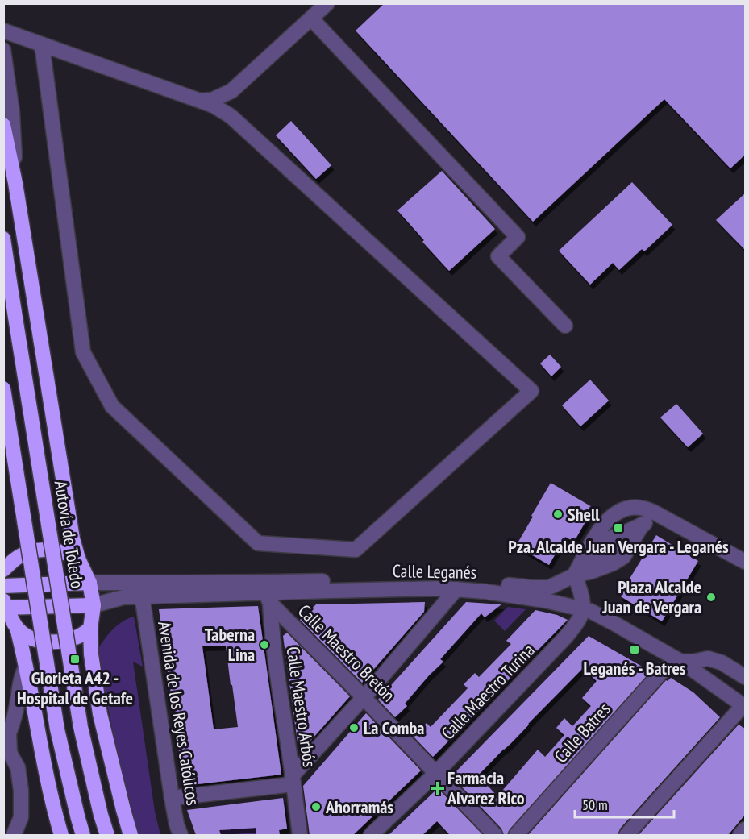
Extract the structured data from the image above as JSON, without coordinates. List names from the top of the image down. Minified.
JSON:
{"streets":{"highway":["Autovía de Toledo","Calle Leganés"],"street":["Calle Maestro Bretón","Calle Maestro Turina","Calle Maestro Arbós","Avenida de los Reyes Católicos","Calle Batres"]},"crossings":[["Calle Leganés","Calle Maestro Turina"],["Calle Leganés","Avenida de los Reyes Católicos"],["Calle Leganés","Calle Batres"],["Calle Maestro Bretón","Calle Maestro Turina"],["Calle Maestro Bretón","Calle Maestro Arbós"]],"places":{"other":["Shell","Plaza Alcalde Juan de Vergara","Taberna Lina","La Comba","Ahorramás"],"transit":["Pza. Alcalde Juan Vergara - Leganés","Leganés - Batres","Glorieta A42 - Hospital de Getafe"],"health":["Farmacia Alvarez Rico"]},"scale_bar":"50 m"}
